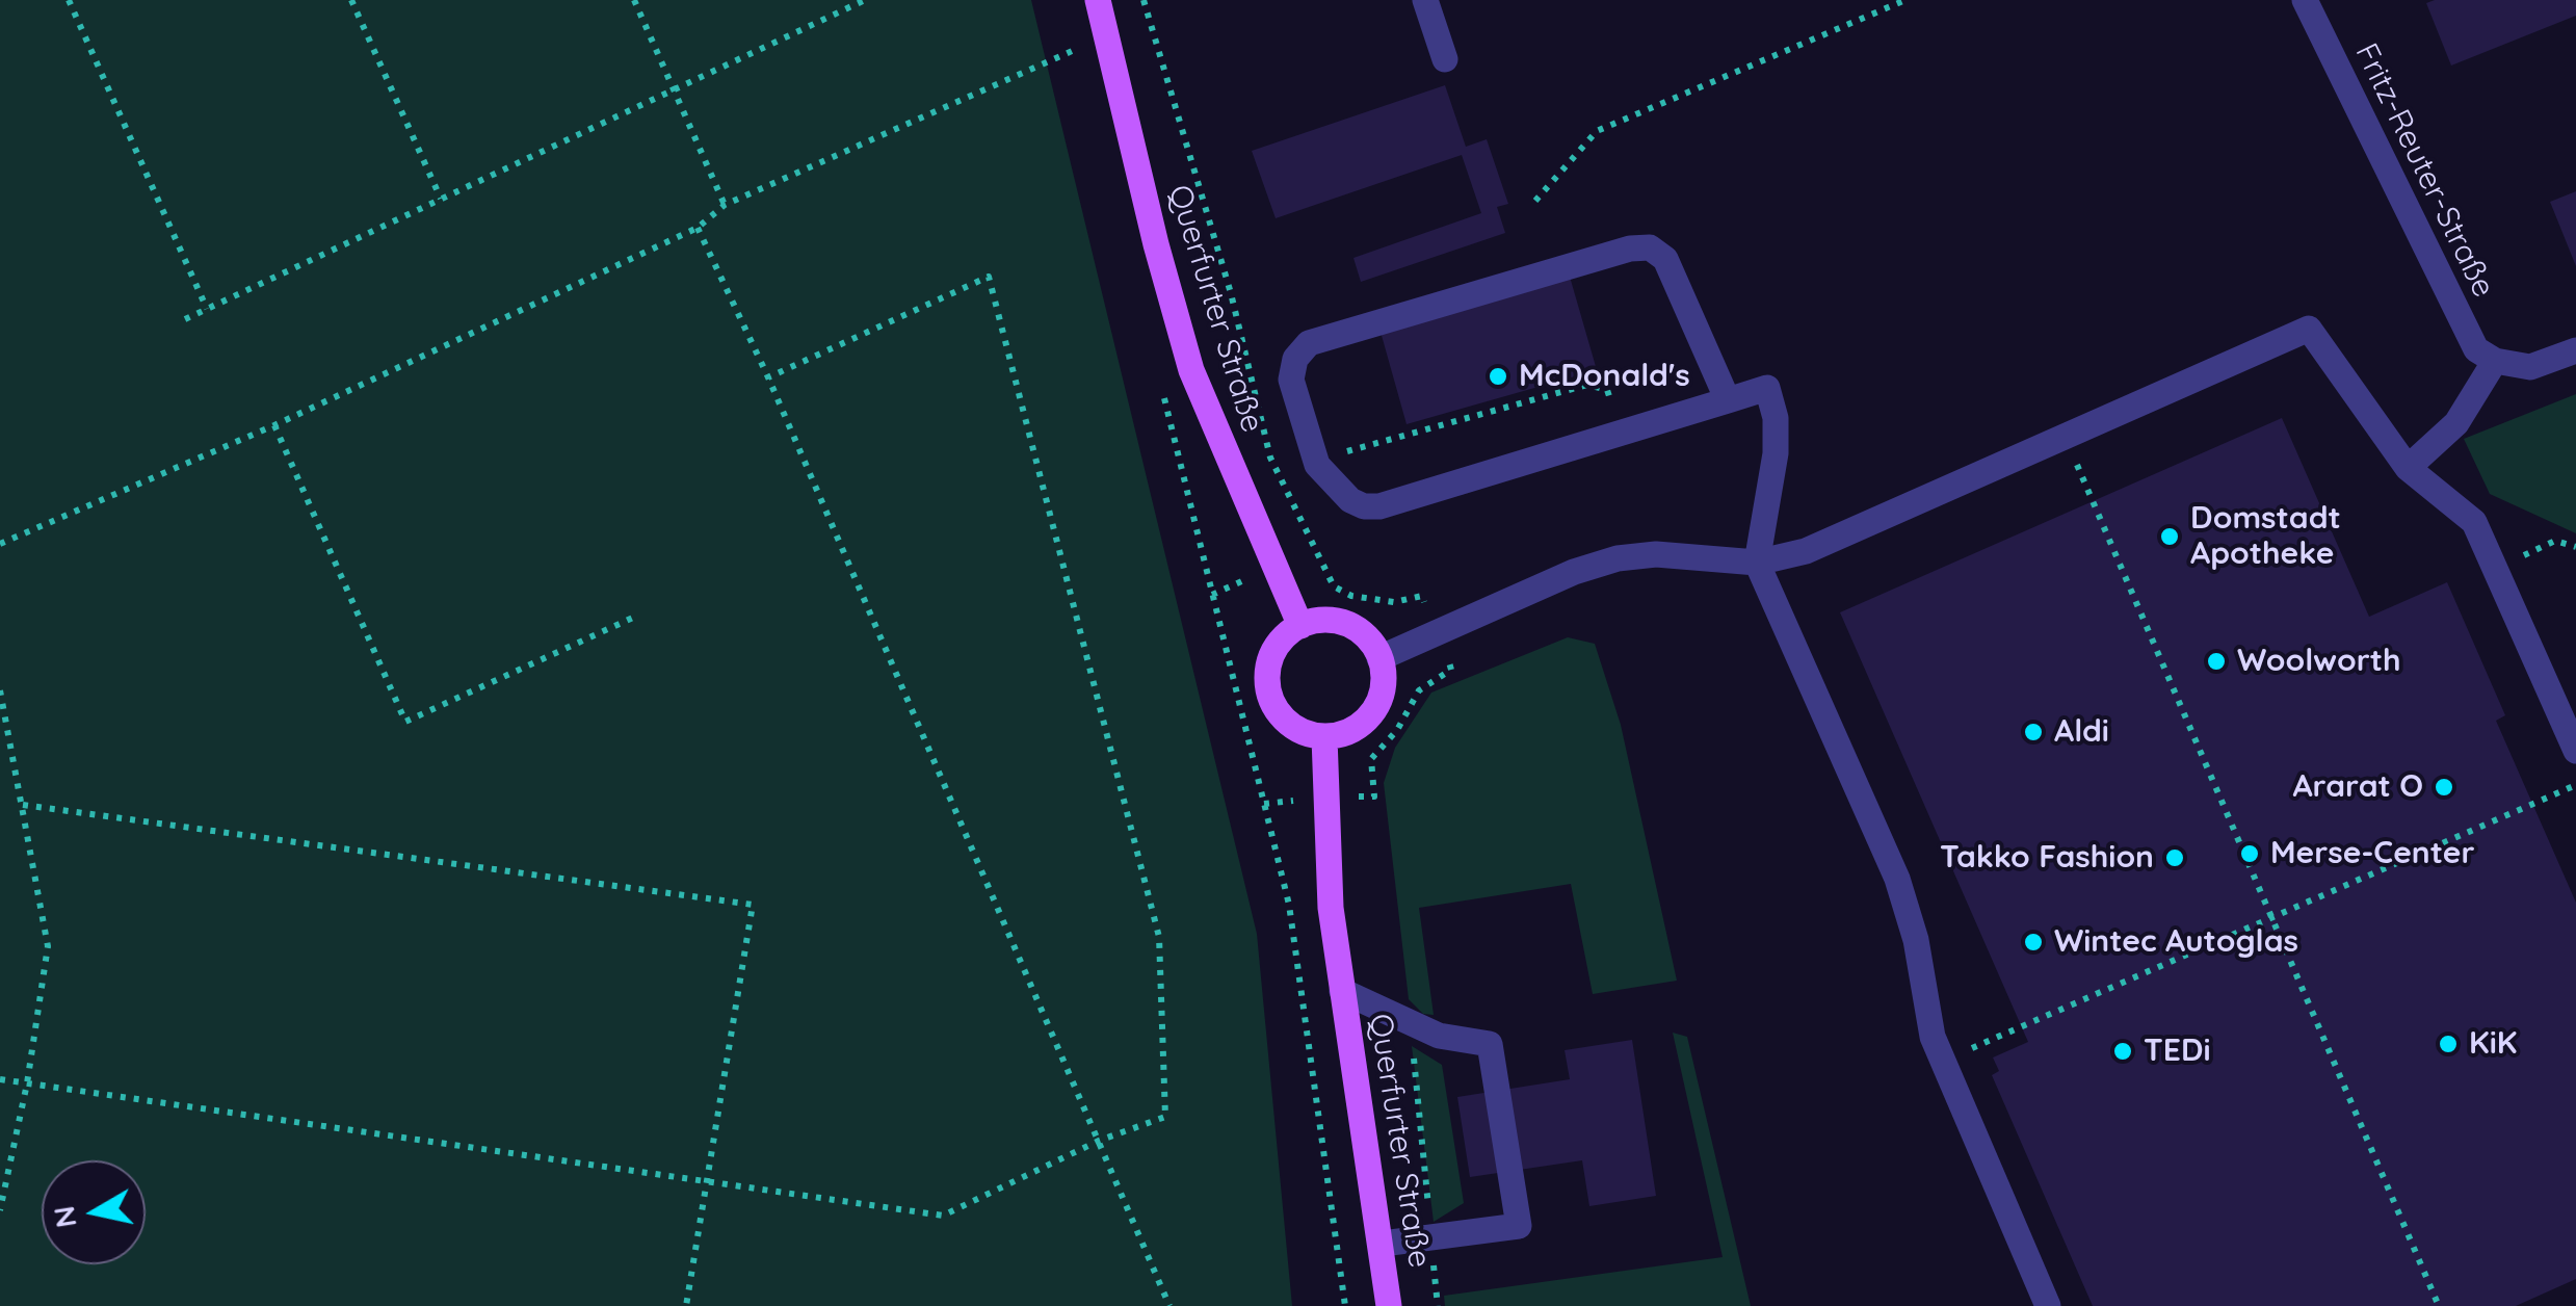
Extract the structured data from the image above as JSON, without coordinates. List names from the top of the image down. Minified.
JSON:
{"streets":{"main road":["Querfurter Straße"],"street":["Fritz-Reuter-Straße"]},"places":["McDonald's","Domstadt Apotheke","Woolworth","Aldi","Ararat O","Merse-Center","Takko Fashion","Wintec Autoglas","KiK","TEDi"],"north":"left"}
